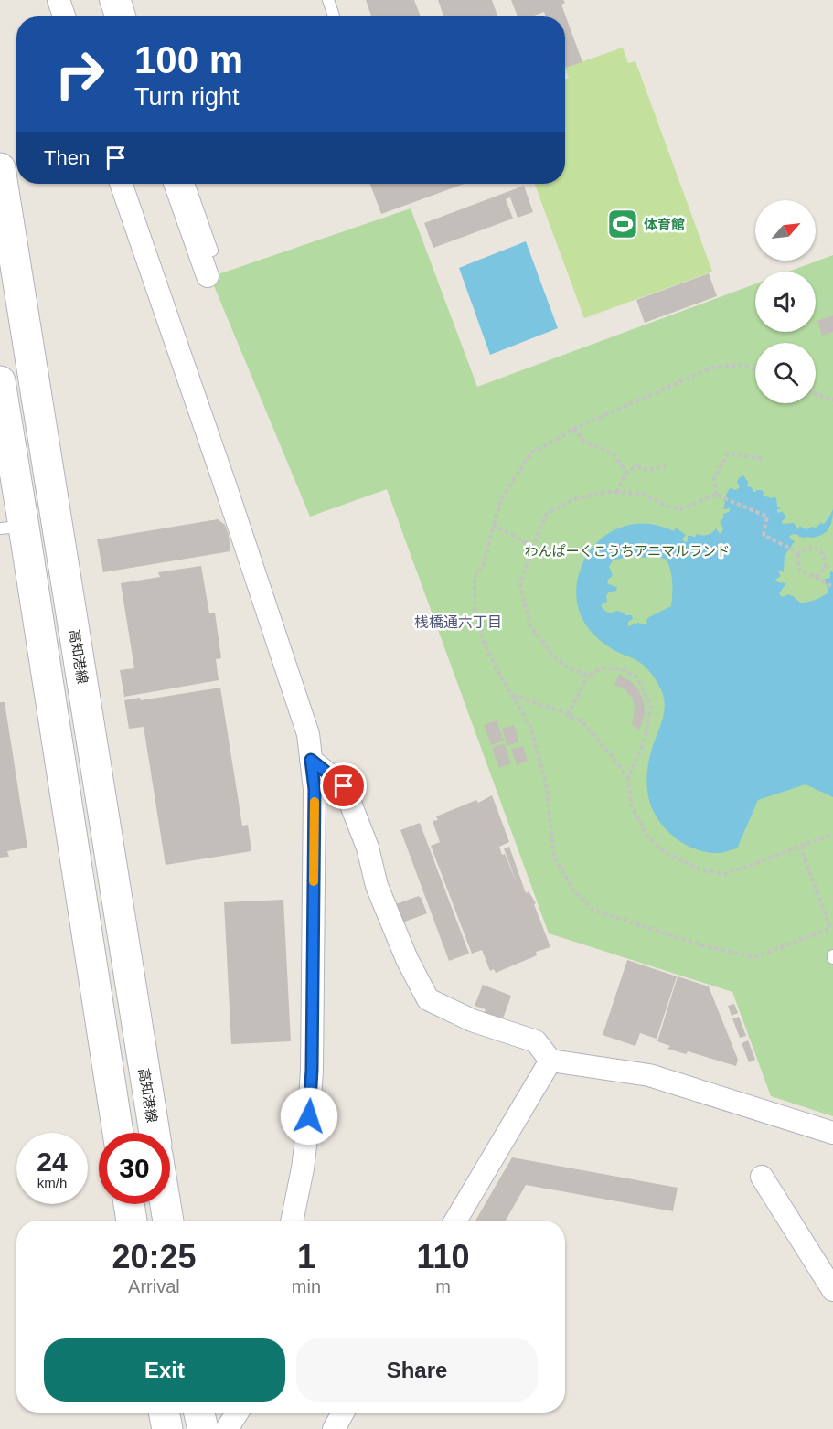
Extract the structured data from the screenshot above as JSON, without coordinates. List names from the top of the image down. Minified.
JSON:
{"streets":{"main road":["高知港線"]},"districts":["桟橋通六丁目"],"parks":["わんぱーくこうちアニマルランド"],"places":{"sports":["体育館"]},"north":"top right","page":{"turn":["100 m","Turn right"],"then":"Then","speed":"24 km/h","limit":"30","eta":["20:25","Arrival","1","min","110","m"],"buttons":["Exit","Share"]}}
